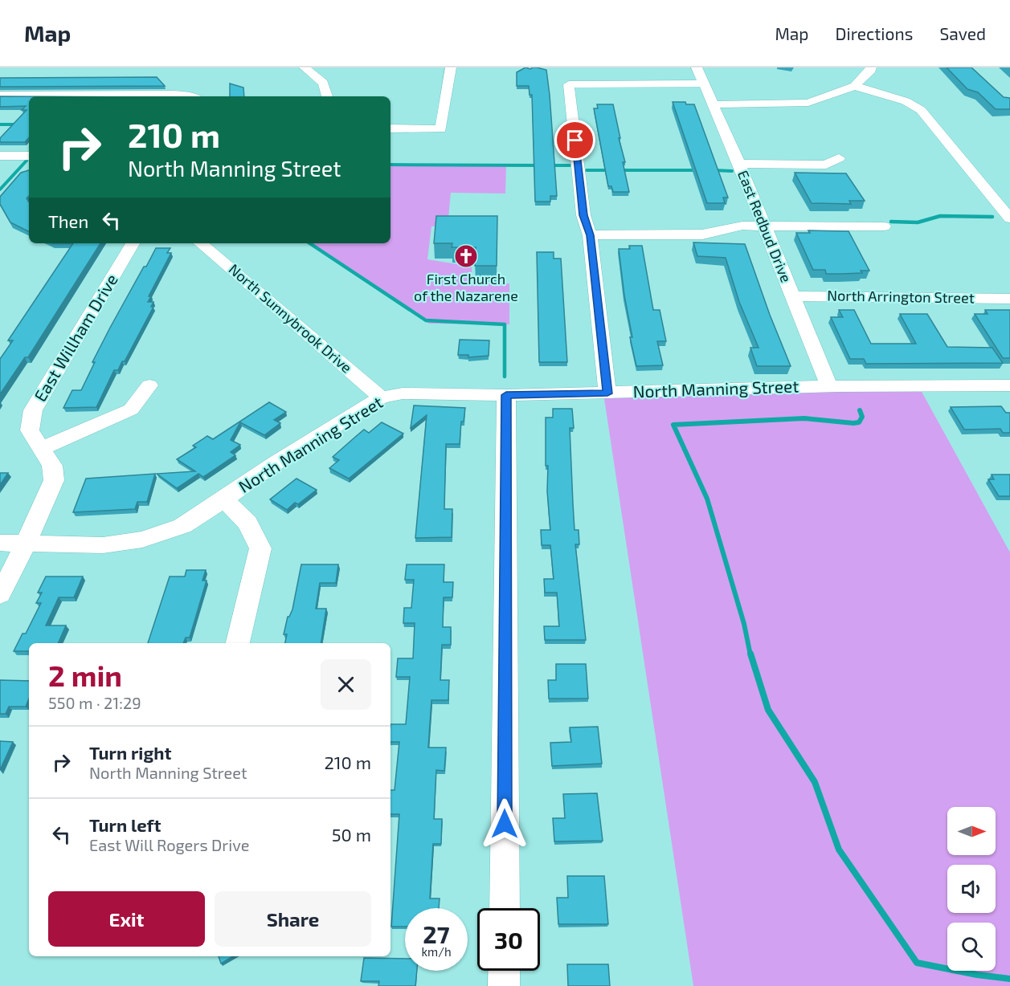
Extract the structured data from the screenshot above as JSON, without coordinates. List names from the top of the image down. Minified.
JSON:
{"streets":{"street":["East Redbud Drive","North Arrington Street","North Sunnybrook Drive","East Willham Drive","North Manning Street"]},"crossings":[["East Redbud Drive","North Arrington Street"],["East Redbud Drive","North Manning Street"],["North Sunnybrook Drive","North Manning Street"],["East Willham Drive","North Manning Street"]],"places":{"church":["First Church of the Nazarene"]},"north":"right","page":{"header":"Map","nav":["Map","Directions","Saved"],"turn":["210 m","North Manning Street"],"then":"Then","heading":["2 min","550 m · 21:29"],"list":[{"name":"Turn right","note":"North Manning Street","value":"210 m"},{"name":"Turn left","note":"East Will Rogers Drive","value":"50 m"}],"buttons":["Exit","Share"],"speed":"27 km/h","limit":"30"}}
